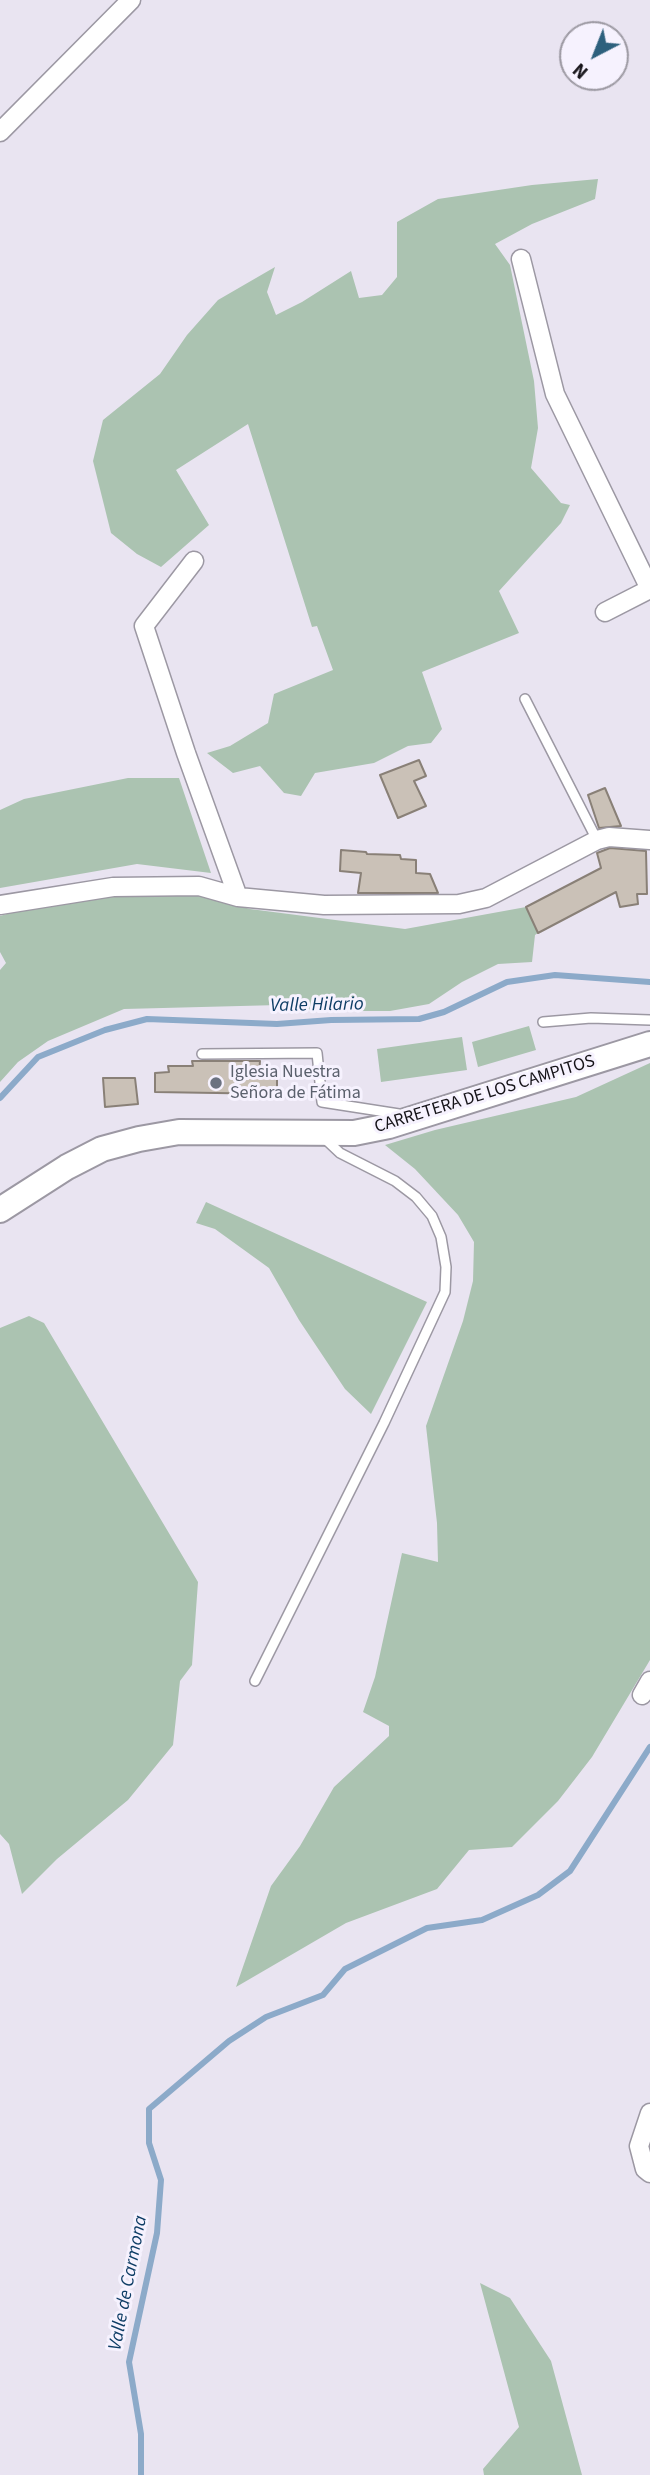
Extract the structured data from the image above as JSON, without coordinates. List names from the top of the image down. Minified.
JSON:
{"streets":{"main road":["CARRETERA DE LOS CAMPITOS"]},"water":["Valle Hilario","Valle de Carmona"],"places":["Iglesia Nuestra Señora de Fátima"],"north":"bottom left"}
